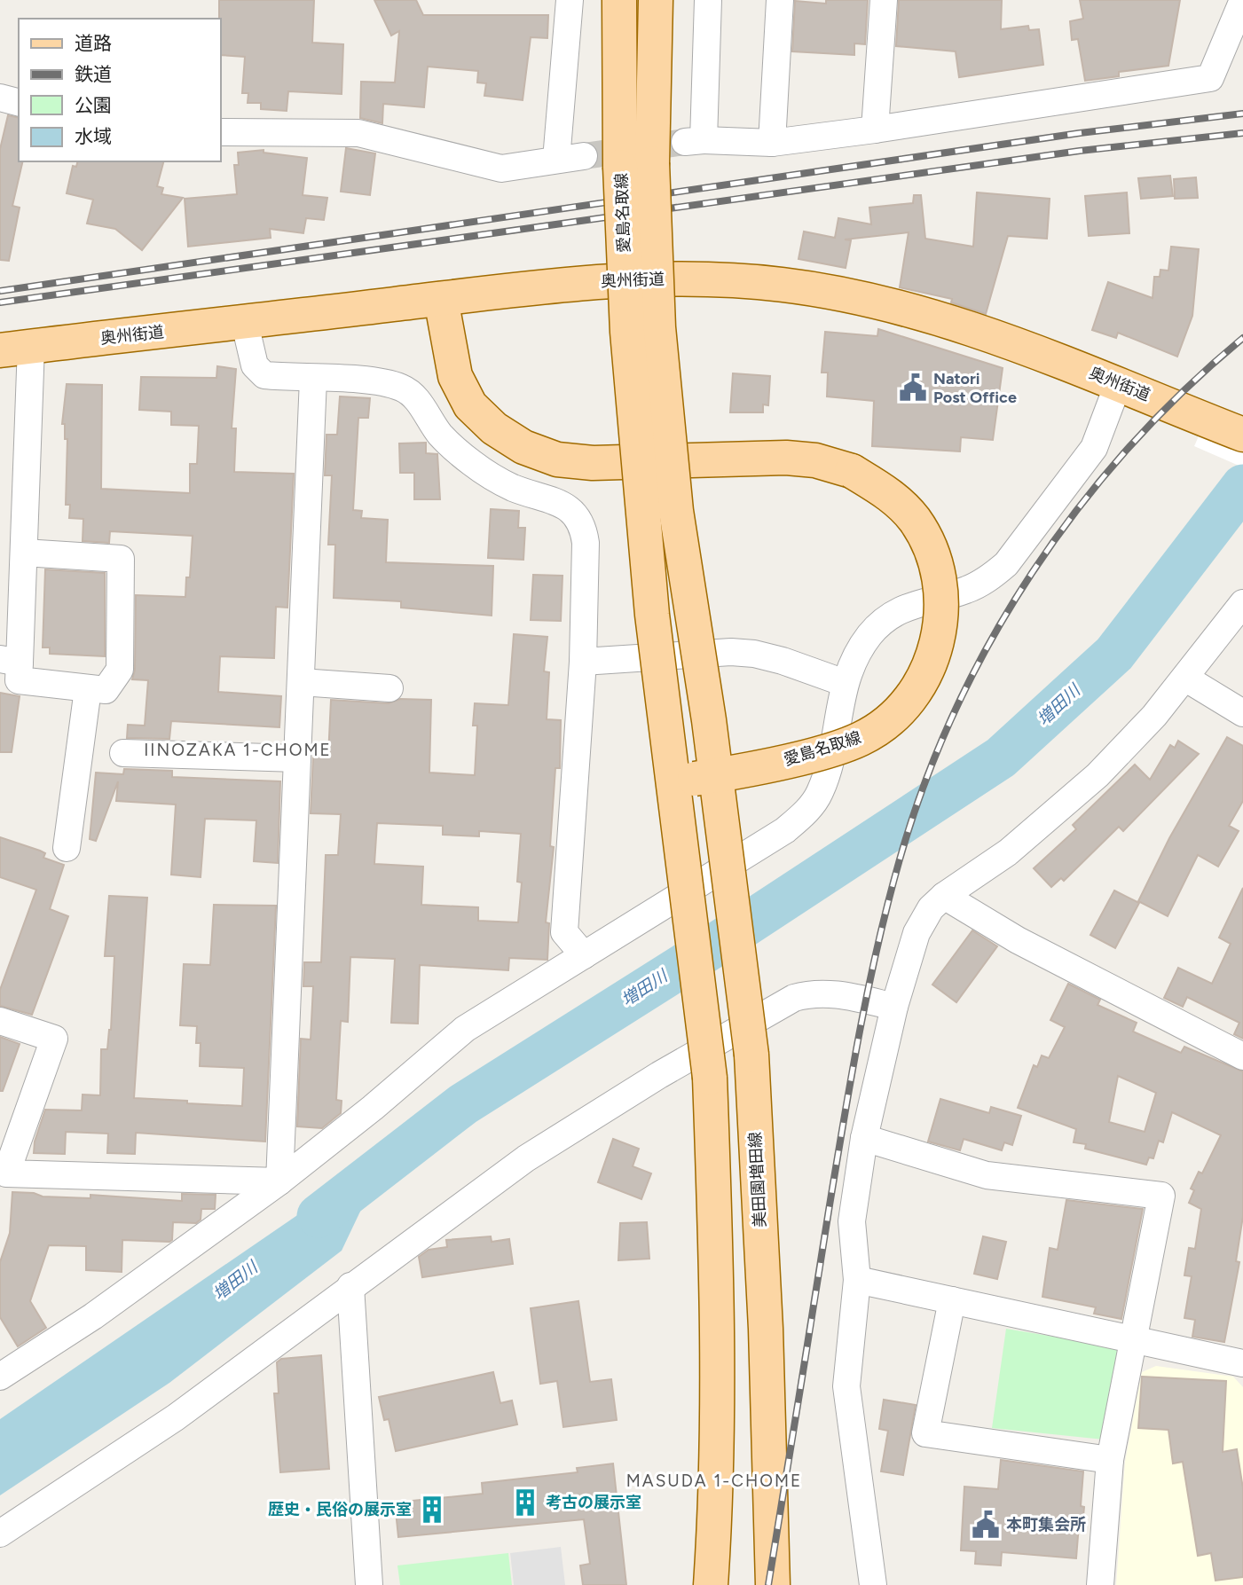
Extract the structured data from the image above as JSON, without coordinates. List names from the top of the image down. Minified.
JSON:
{"streets":{"main road":["愛島名取線","奥州街道","美田園増田線"]},"crossings":[["愛島名取線","奥州街道"],["愛島名取線","美田園増田線"]],"districts":["IINOZAKA 1-CHOME","MASUDA 1-CHOME"],"water":["増田川"],"places":{"public building":["Natori Post Office","本町集会所"],"building":["考古の展示室","歴史・民俗の展示室"]},"legend":["道路","鉄道","公園","水域"]}
